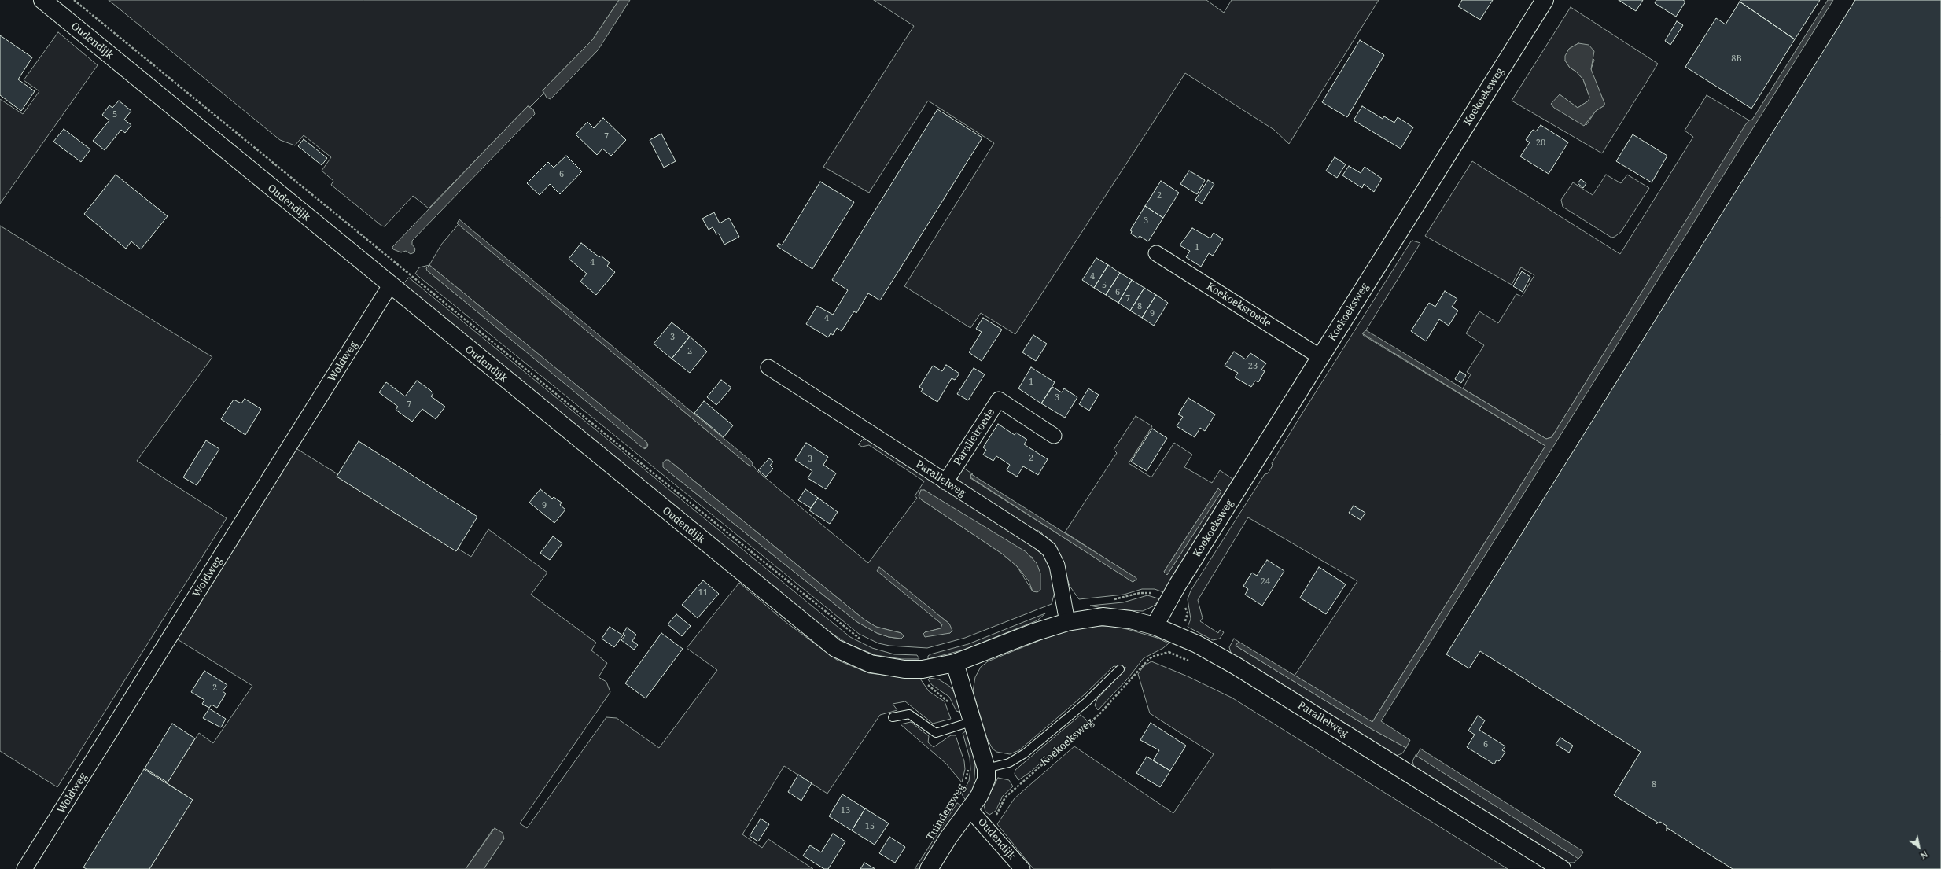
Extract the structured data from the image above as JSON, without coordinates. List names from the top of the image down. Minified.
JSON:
{"streets":{"street":["Oudendijk","Koekoeksweg","Koekoeksroede","Woldweg","Parallelroede","Parallelweg","Tuindersweg"]},"crossings":[["Oudendijk","Koekoeksweg"],["Oudendijk","Woldweg"],["Oudendijk","Parallelweg"],["Oudendijk","Tuindersweg"],["Koekoeksweg","Koekoeksroede"],["Koekoeksweg","Parallelweg"],["Koekoeksweg","Tuindersweg"],["Parallelroede","Parallelweg"],["Parallelweg","Tuindersweg"]],"house_numbers":["8B","5","7","20","6","2","3","1","4","4","5","6","7","8","9","4","3","2","23","1","3","7","2","3","9","24","11","2","6","8","13","15"],"north":"bottom right"}
